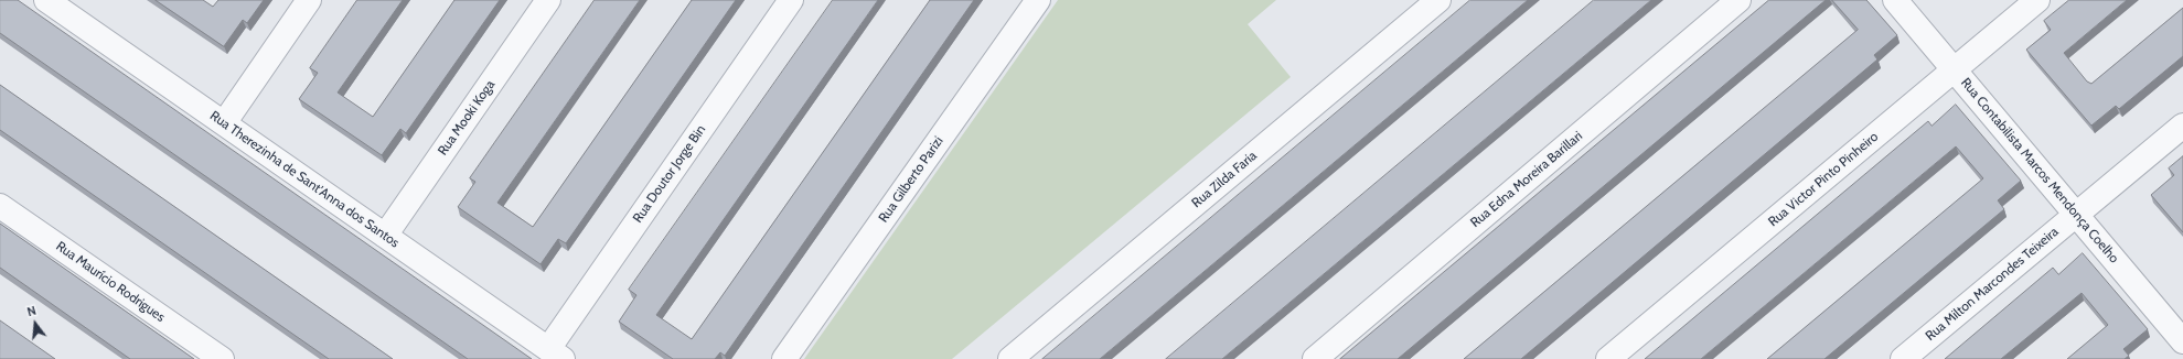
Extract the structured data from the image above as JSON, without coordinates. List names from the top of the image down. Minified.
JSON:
{"streets":{"street":["Rua Mooki Koga","Rua Contabilista Marcos Mendonça Coelho","Rua Doutor Jorge Bin","Rua Therezinha de Sant'Anna dos Santos","Rua Gilberto Parizi","Rua Zilda Faria","Rua Edna Moreira Barillari","Rua Victor Pinto Pinheiro","Rua Maurício Rodrigues","Rua Milton Marcondes Teixeira"]},"crossings":[["Rua Mooki Koga","Rua Therezinha de Sant'Anna dos Santos"],["Rua Contabilista Marcos Mendonça Coelho","Rua Victor Pinto Pinheiro"],["Rua Contabilista Marcos Mendonça Coelho","Rua Milton Marcondes Teixeira"],["Rua Doutor Jorge Bin","Rua Therezinha de Sant'Anna dos Santos"]],"north":"top"}
